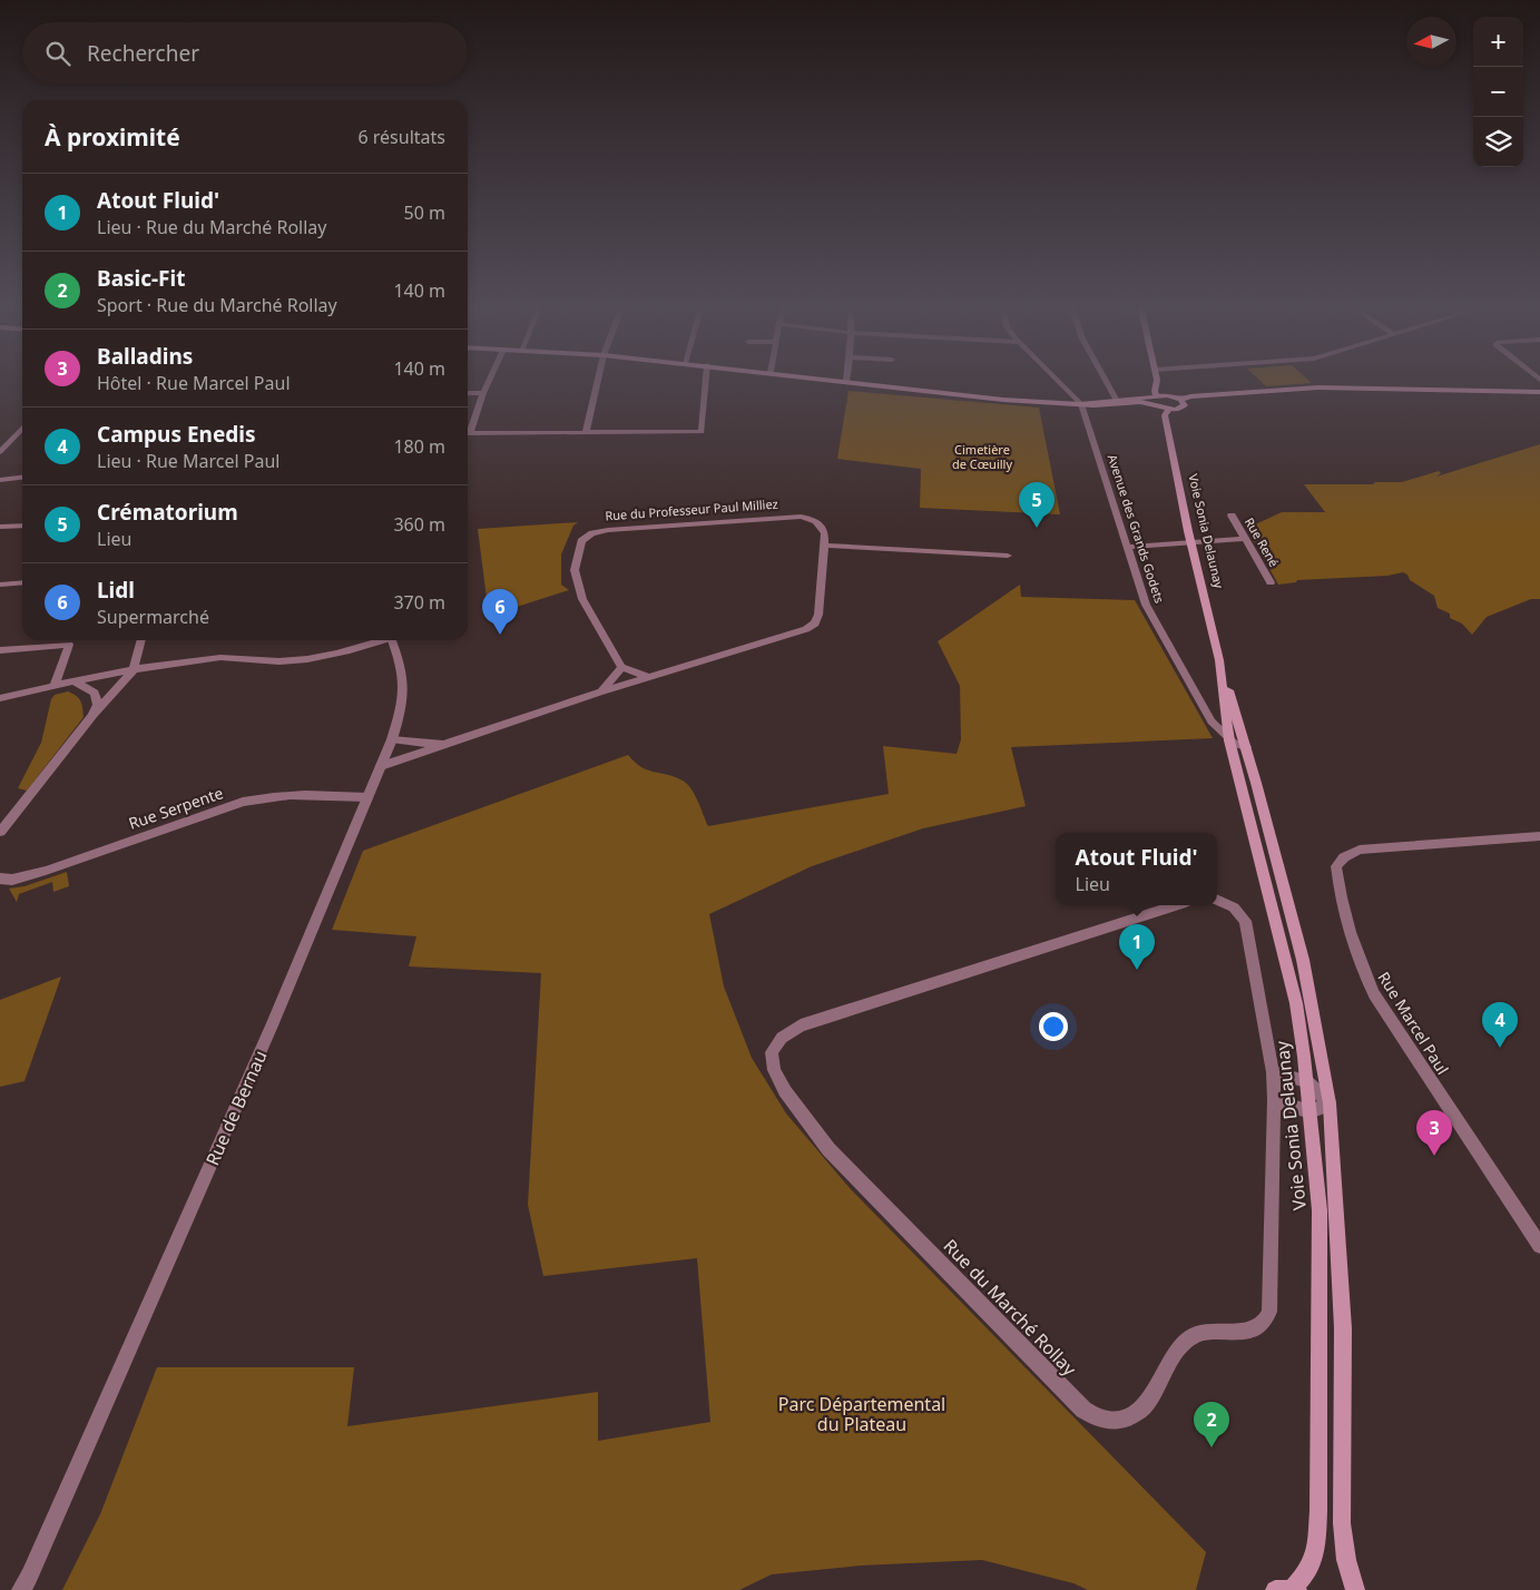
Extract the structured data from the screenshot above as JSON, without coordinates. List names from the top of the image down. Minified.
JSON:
{"streets":{"main road":["Voie Sonia Delaunay"],"street":["Rue du Professeur Paul Milliez","Avenue des Grands Godets","Rue René","Rue Serpente","Rue Marcel Paul","Rue de Bernau","Rue du Marché Rollay"]},"crossings":[["Rue du Professeur Paul Milliez","Rue de Bernau"],["Avenue des Grands Godets","Voie Sonia Delaunay"],["Rue Serpente","Rue de Bernau"]],"parks":["Cimetière de Cœuilly","Parc Départemental du Plateau"],"north":"left","page":{"map_buttons":["+","−"],"search":"Rechercher","heading":["À proximité","6 résultats"],"list":[{"mark":"1","name":"Atout Fluid'","note":"Lieu · Rue du Marché Rollay","value":"50 m"},{"mark":"2","name":"Basic-Fit","note":"Sport · Rue du Marché Rollay","value":"140 m"},{"mark":"3","name":"Balladins","note":"Hôtel · Rue Marcel Paul","value":"140 m"},{"mark":"4","name":"Campus Enedis","note":"Lieu · Rue Marcel Paul","value":"180 m"},{"mark":"5","name":"Crématorium","note":"Lieu","value":"360 m"},{"mark":"6","name":"Lidl","note":"Supermarché","value":"370 m"}],"pins":["5","6","1","4","3","2"],"popup":["Atout Fluid'","Lieu"]}}
